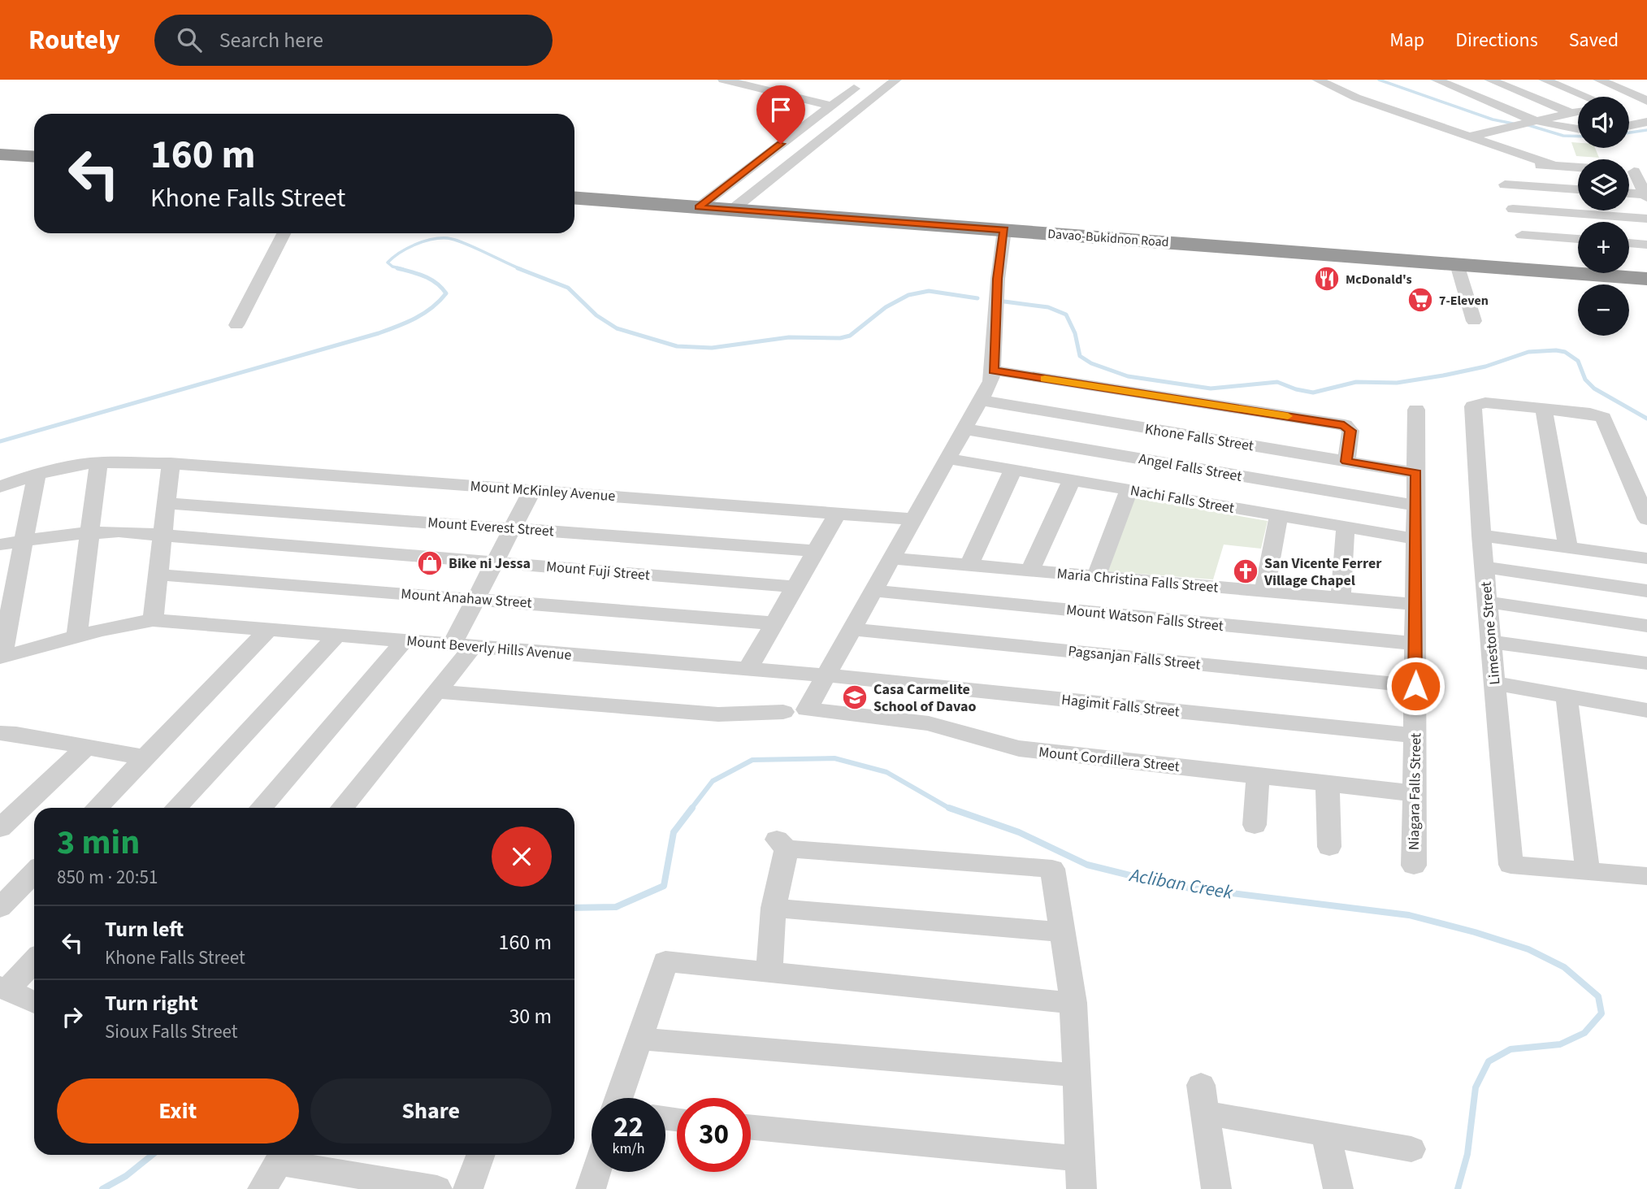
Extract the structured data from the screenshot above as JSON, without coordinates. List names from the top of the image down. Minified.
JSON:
{"streets":{"highway":["Davao-Bukidnon Road"],"street":["Khone Falls Street","Angel Falls Street","Mount McKinley Avenue","Nachi Falls Street","Mount Everest Street","Mount Fuji Street","Maria Christina Falls Street","Mount Anahaw Street","Mount Watson Falls Street","Limestone Street","Mount Beverly Hills Avenue","Pagsanjan Falls Street","Hagimit Falls Street","Mount Cordillera Street","Niagara Falls Street"]},"crossings":[["Khone Falls Street","Niagara Falls Street"],["Angel Falls Street","Niagara Falls Street"],["Nachi Falls Street","Niagara Falls Street"],["Maria Christina Falls Street","Niagara Falls Street"],["Mount Watson Falls Street","Niagara Falls Street"],["Mount Beverly Hills Avenue","Hagimit Falls Street"],["Mount Beverly Hills Avenue","Mount Cordillera Street"],["Pagsanjan Falls Street","Niagara Falls Street"],["Hagimit Falls Street","Mount Cordillera Street"],["Hagimit Falls Street","Niagara Falls Street"],["Mount Cordillera Street","Niagara Falls Street"]],"water":["Acliban Creek"],"places":{"restaurant":["McDonald's"],"supermarket":["7-Eleven"],"shop":["Bike ni Jessa"],"church":["San Vicente Ferrer Village Chapel"],"school or university":["Casa Carmelite School of Davao"]},"page":{"header":"Routely","search":"Search here","nav":["Map","Directions","Saved"],"map_buttons":["+","−"],"turn":["160 m","Khone Falls Street"],"heading":["3 min","850 m · 20:51"],"list":[{"name":"Turn left","note":"Khone Falls Street","value":"160 m"},{"name":"Turn right","note":"Sioux Falls Street","value":"30 m"}],"buttons":["Exit","Share"],"speed":"22 km/h","limit":"30"}}
